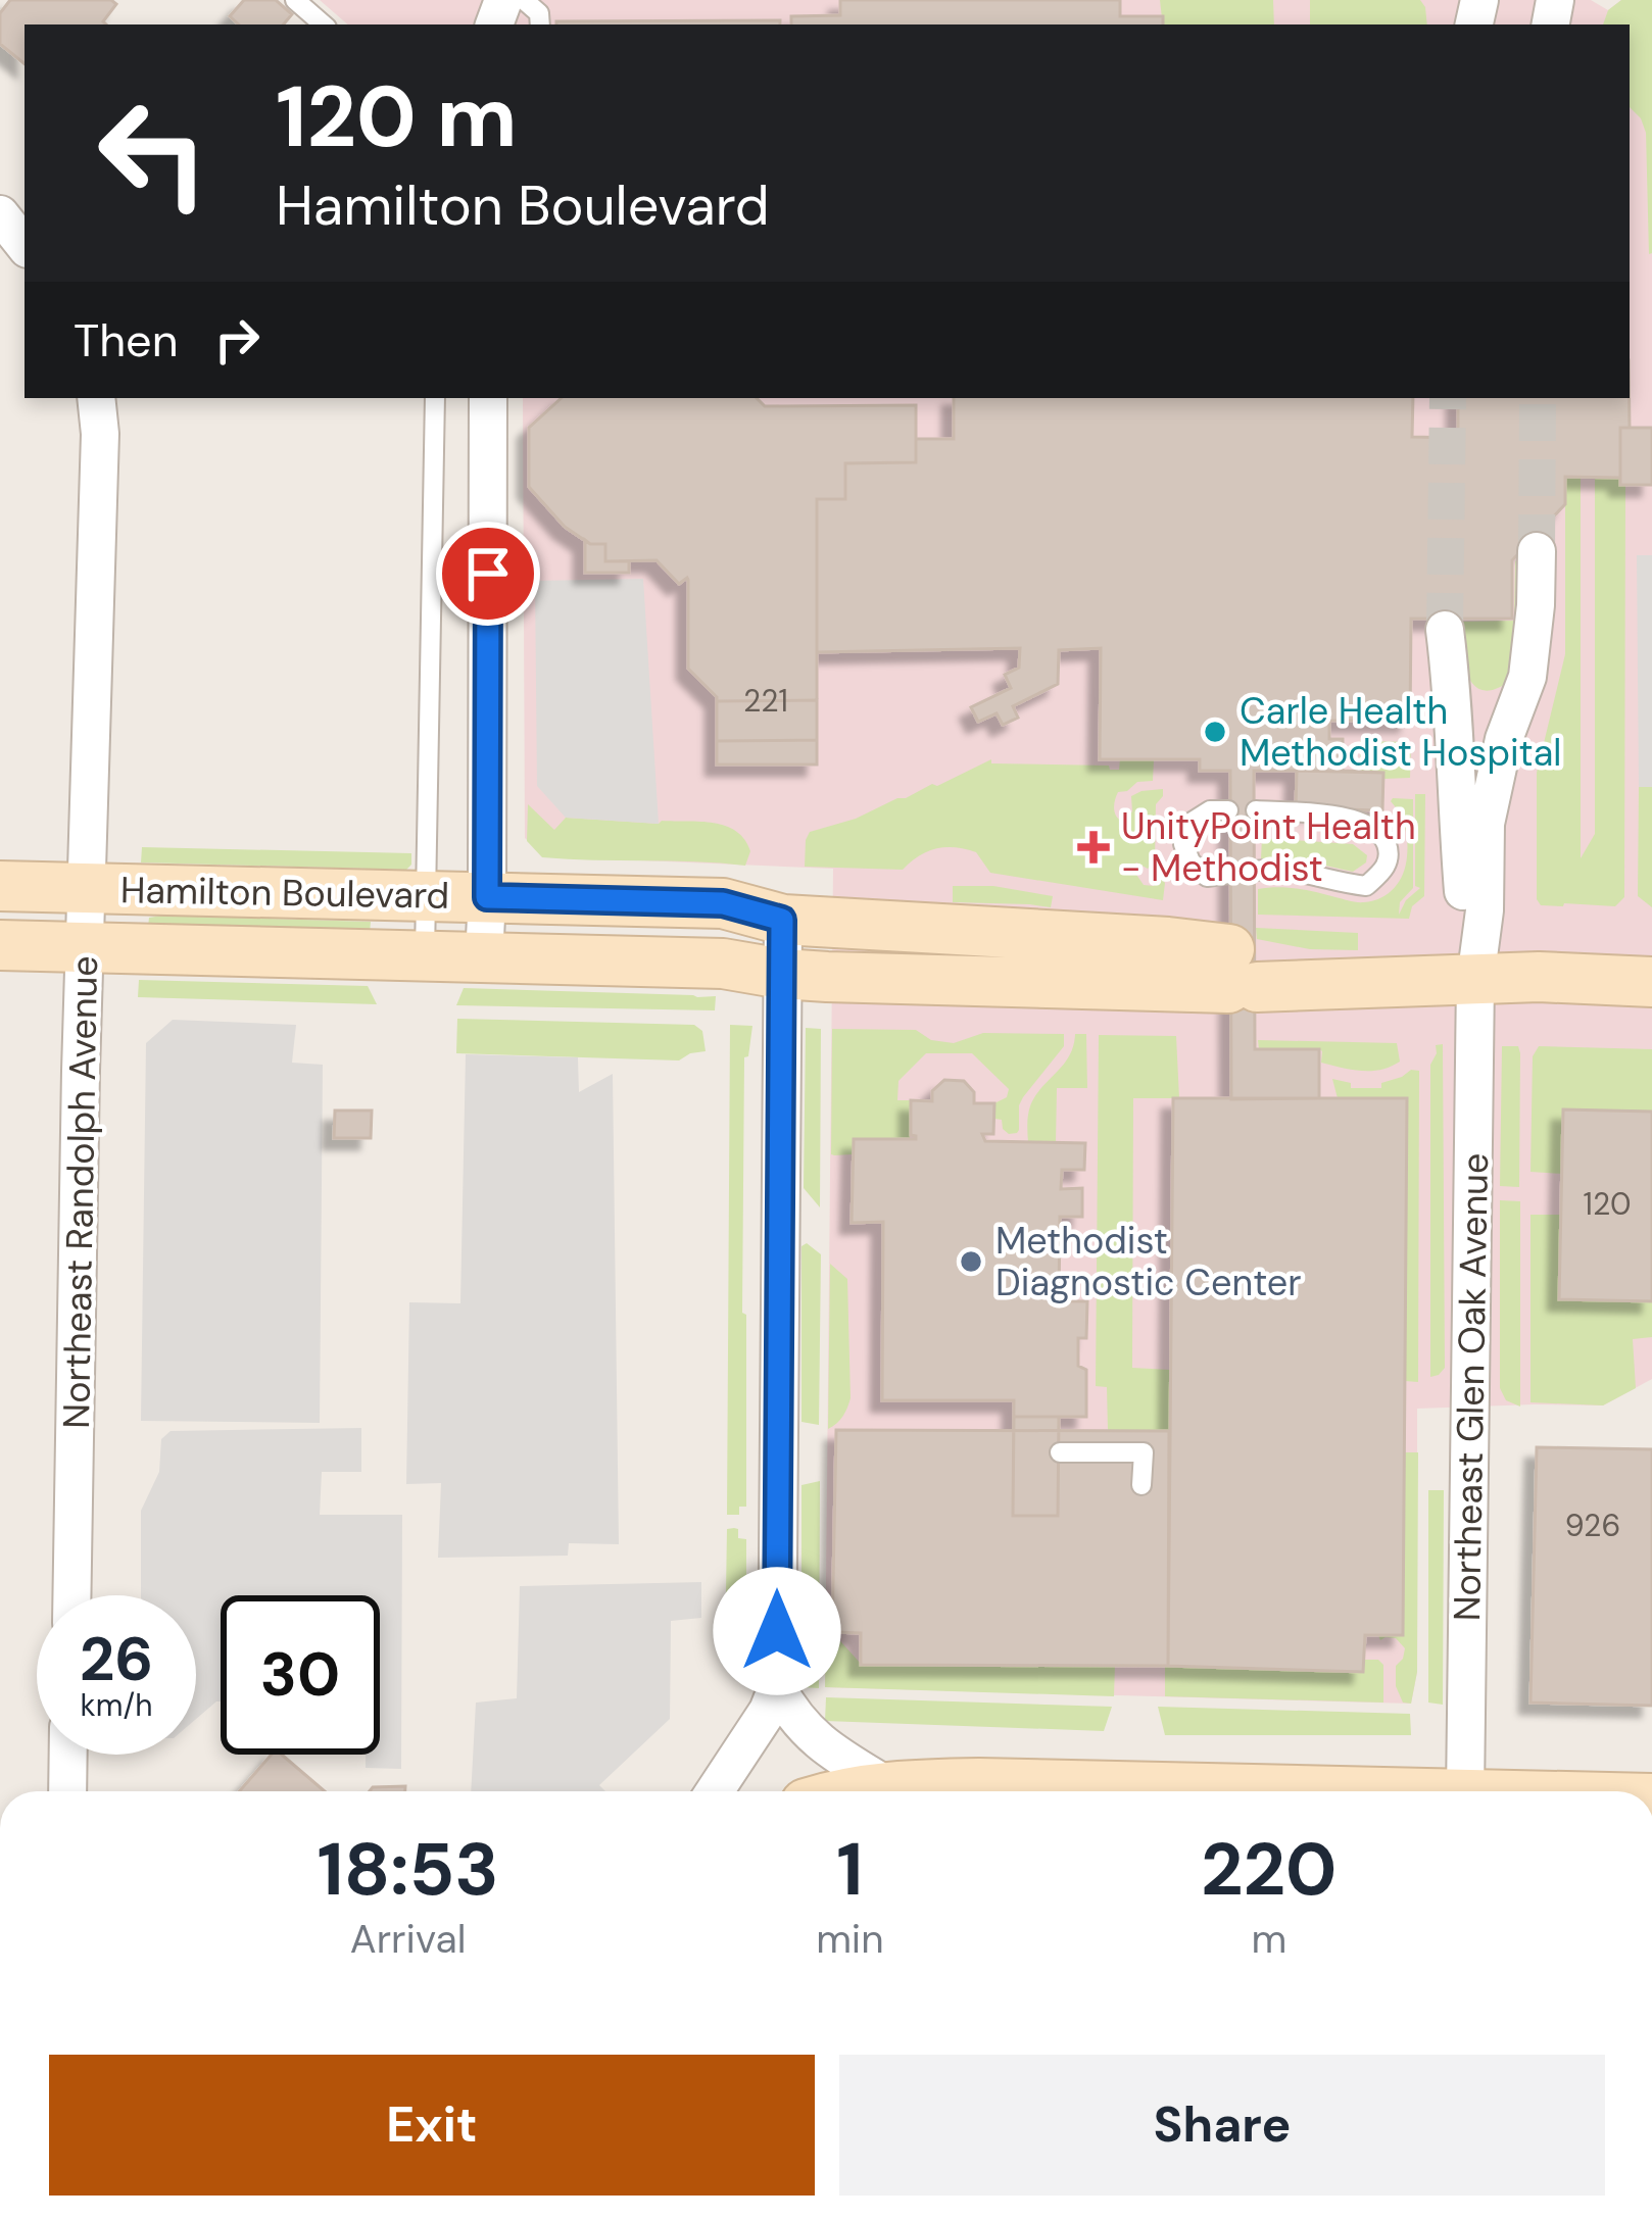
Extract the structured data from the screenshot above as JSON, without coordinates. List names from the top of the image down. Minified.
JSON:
{"streets":{"street":["Hamilton Boulevard","Northeast Randolph Avenue","Northeast Glen Oak Avenue"]},"crossings":[["Hamilton Boulevard","Northeast Randolph Avenue"],["Hamilton Boulevard","Northeast Glen Oak Avenue"]],"places":{"other":["Carle Health Methodist Hospital","Methodist Diagnostic Center"],"health":["UnityPoint Health - Methodist"]},"house_numbers":["221","120","926"],"page":{"turn":["120 m","Hamilton Boulevard"],"then":"Then","speed":"26 km/h","limit":"30","eta":["18:53","Arrival","1","min","220","m"],"buttons":["Exit","Share"]}}
